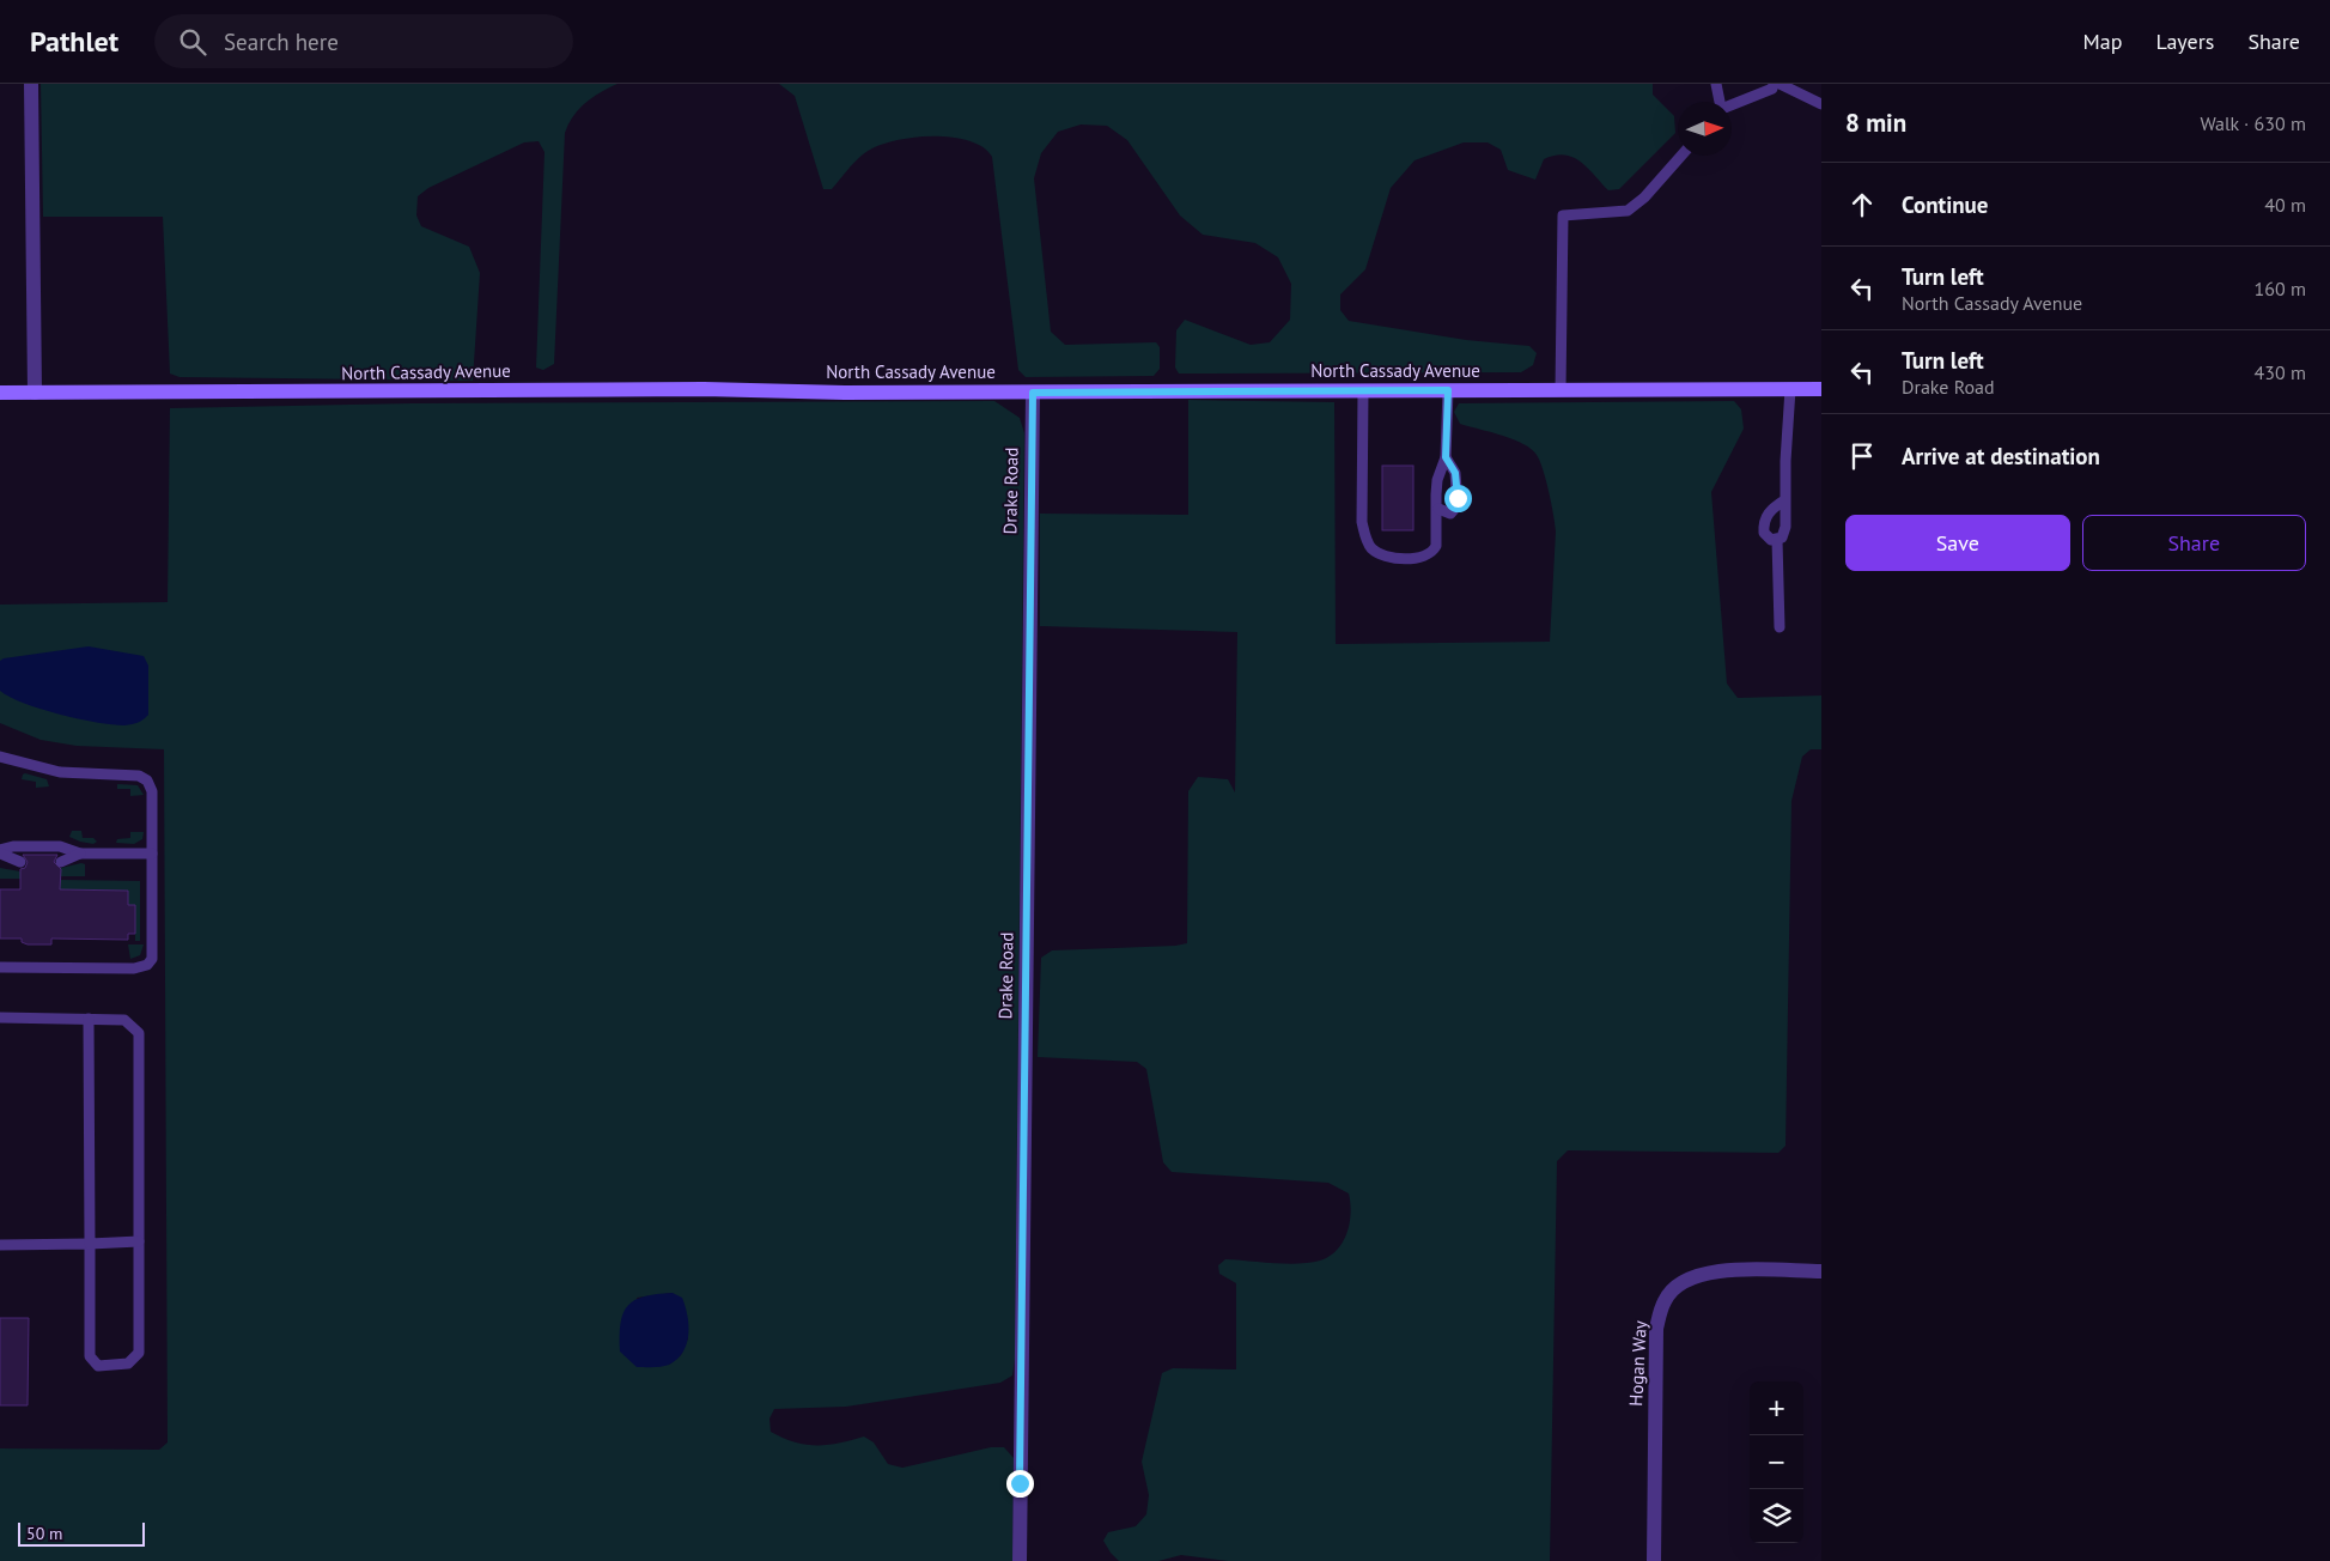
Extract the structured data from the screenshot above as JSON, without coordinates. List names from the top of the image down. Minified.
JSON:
{"streets":{"main road":["North Cassady Avenue"],"street":["Drake Road","Hogan Way"]},"crossings":[["North Cassady Avenue","Drake Road"]],"scale_bar":"50 m","north":"right","page":{"header":"Pathlet","search":"Search here","nav":["Map","Layers","Share"],"heading":["8 min","Walk · 630 m"],"list":[["Continue","40 m"],["Turn left","North Cassady Avenue","160 m"],["Turn left","Drake Road","430 m"],"Arrive at destination"],"buttons":["Save","Share"],"map_buttons":["+","−"],"scale":"50 m"}}
